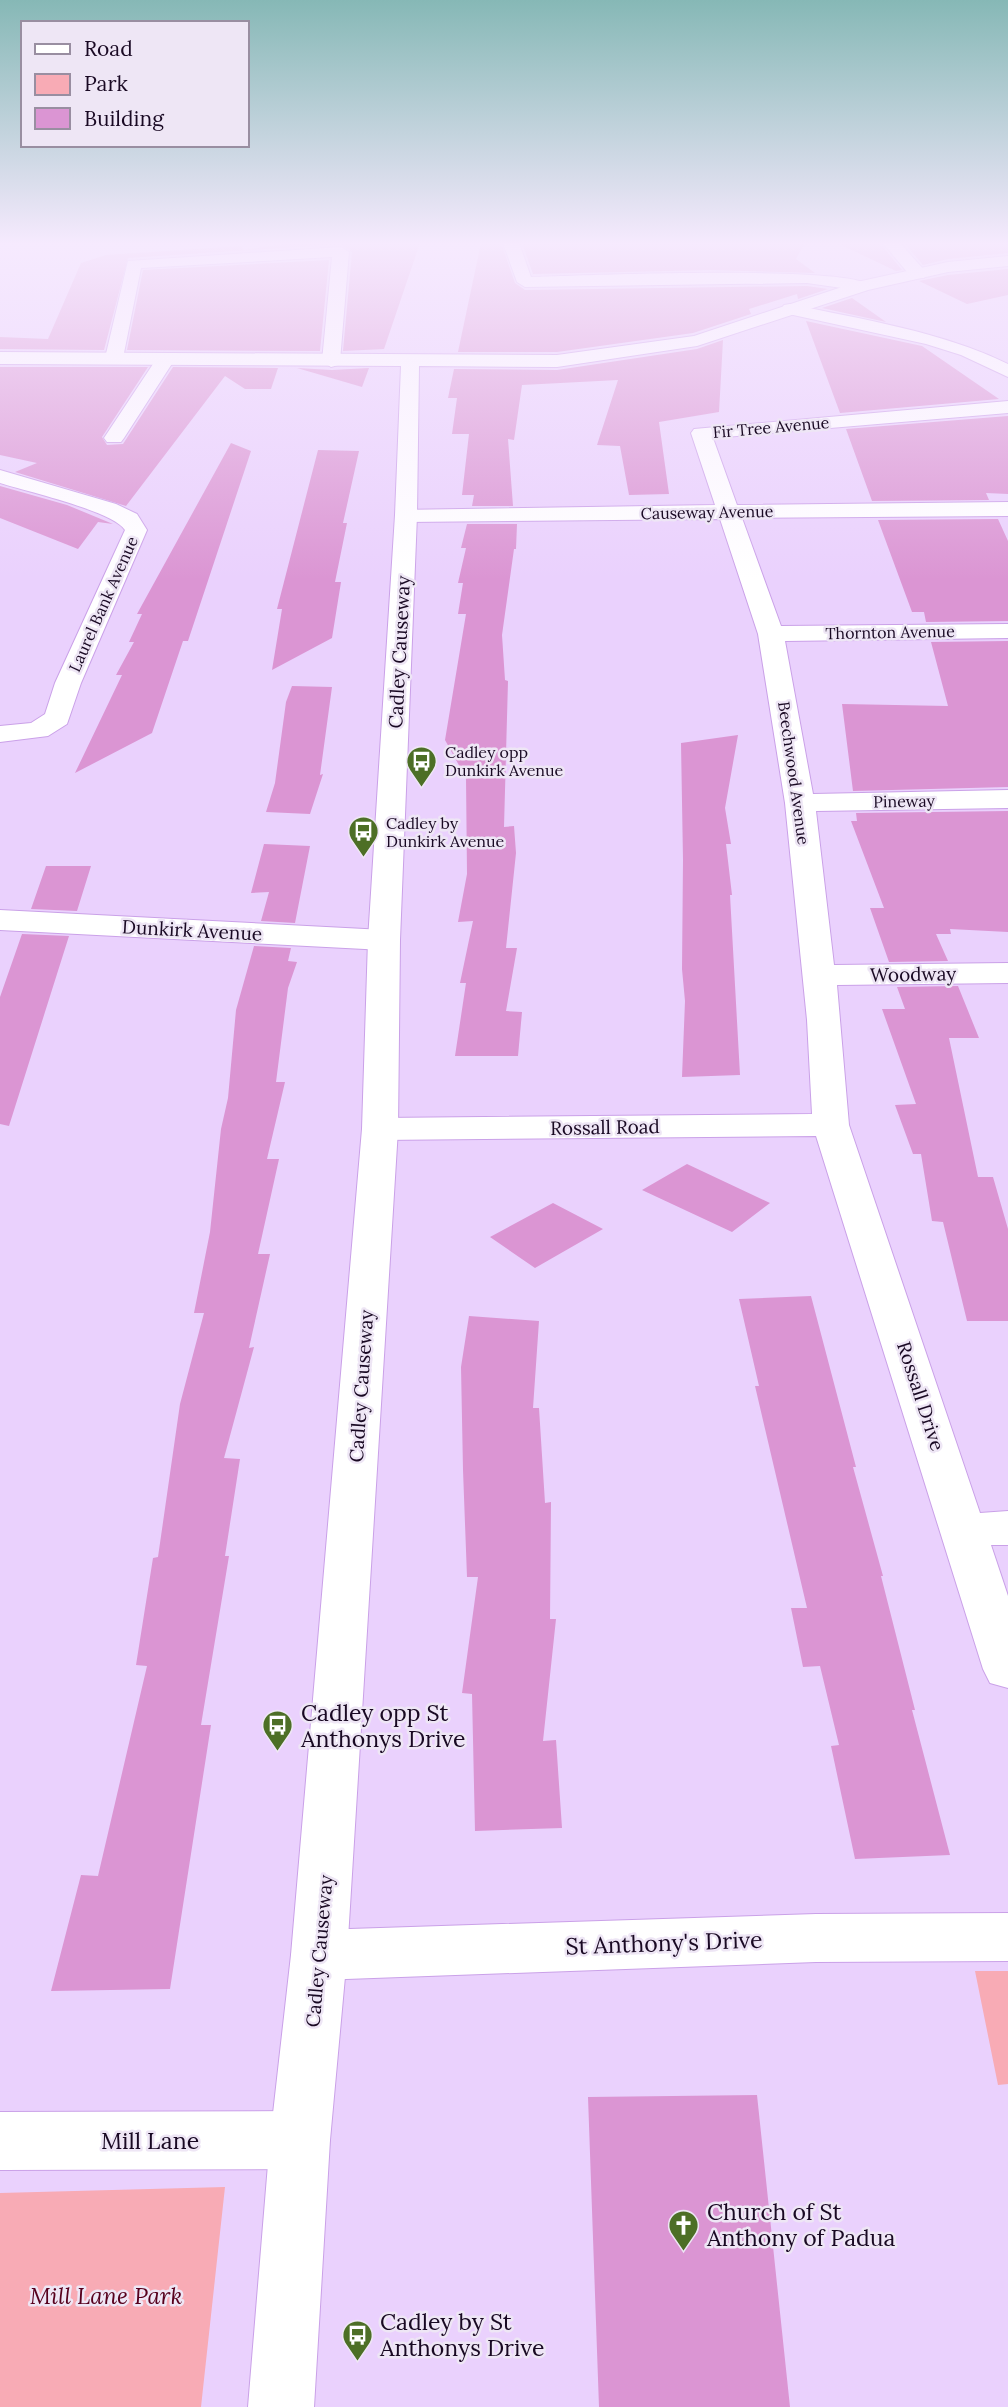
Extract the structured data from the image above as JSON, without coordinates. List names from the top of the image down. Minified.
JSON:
{"streets":{"street":["Fir Tree Avenue","Causeway Avenue","Laurel Bank Avenue","Thornton Avenue","Cadley Causeway","Beechwood Avenue","Pineway","Dunkirk Avenue","Woodway","Rossall Road","Rossall Drive","St Anthony's Drive","Mill Lane"]},"crossings":[["Fir Tree Avenue","Beechwood Avenue"],["Causeway Avenue","Cadley Causeway"],["Causeway Avenue","Beechwood Avenue"],["Thornton Avenue","Beechwood Avenue"],["Cadley Causeway","Dunkirk Avenue"],["Cadley Causeway","Rossall Road"],["Cadley Causeway","St Anthony's Drive"],["Cadley Causeway","Mill Lane"],["Beechwood Avenue","Pineway"],["Beechwood Avenue","Woodway"],["Beechwood Avenue","Rossall Road"],["Beechwood Avenue","Rossall Drive"],["Rossall Road","Rossall Drive"]],"parks":["Mill Lane Park"],"places":{"bus stop":["Cadley opp Dunkirk Avenue","Cadley by Dunkirk Avenue","Cadley opp St Anthonys Drive","Cadley by St Anthonys Drive"],"church":["Church of St Anthony of Padua"]},"legend":["Road","Park","Building"]}
